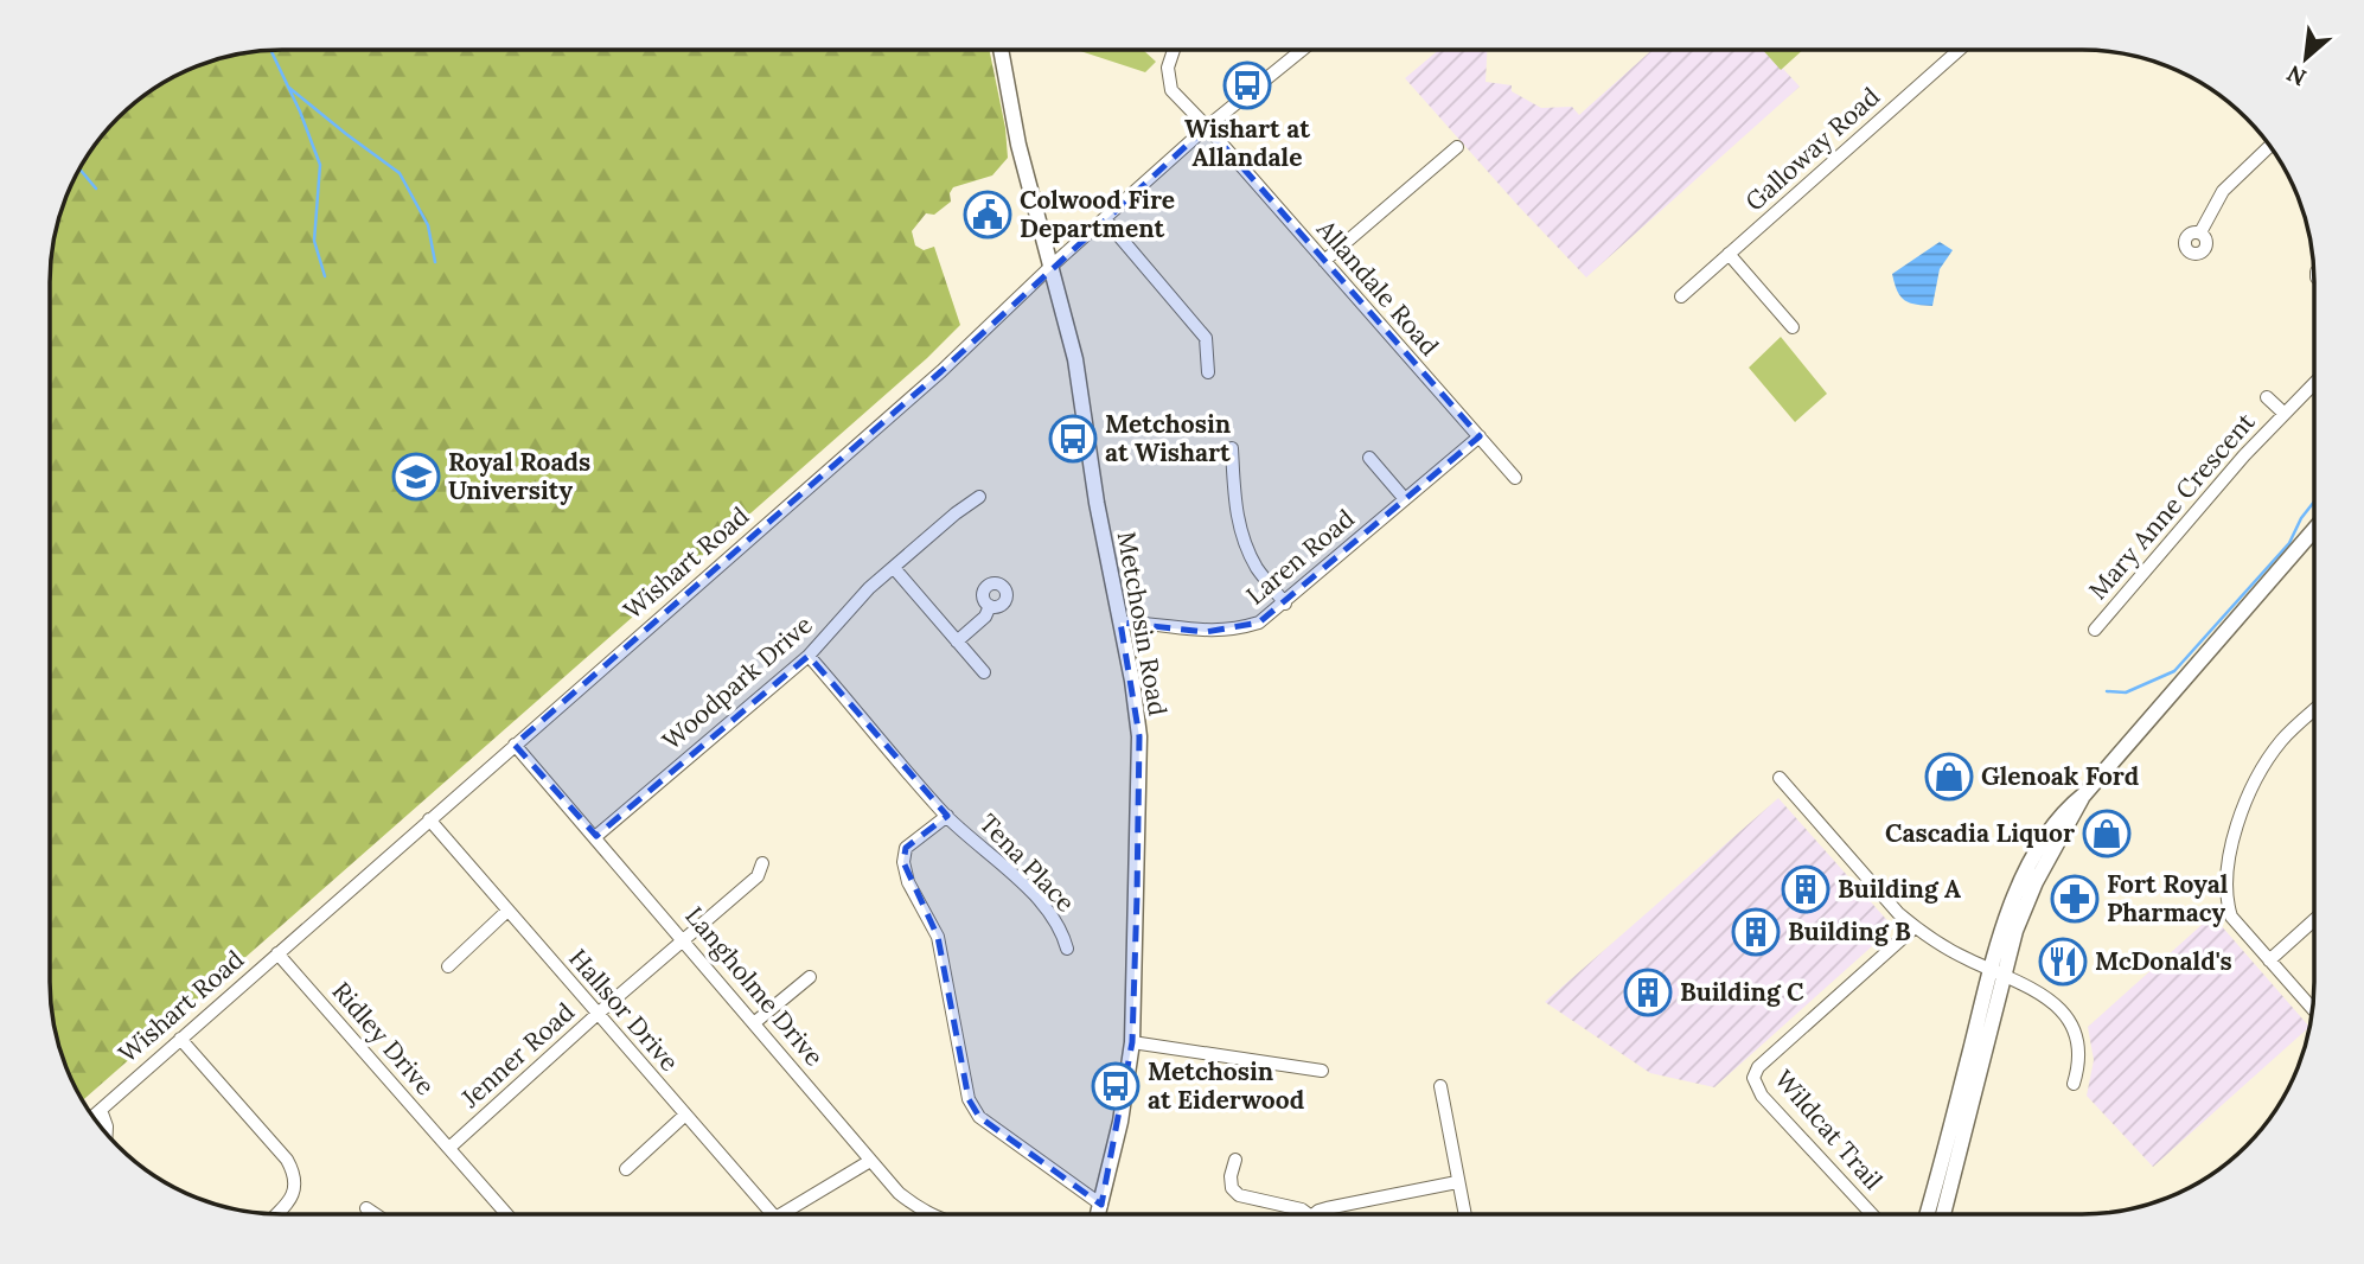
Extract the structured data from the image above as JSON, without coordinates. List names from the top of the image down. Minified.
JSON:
{"streets":{"main road":["Metchosin Road"],"street":["Galloway Road","Allandale Road","Mary Anne Crescent","Laren Road","Wishart Road","Woodpark Drive","Tena Place","Langholme Drive","Hallsor Drive","Ridley Drive","Jenner Road","Wildcat Trail"]},"crossings":[["Allandale Road","Laren Road"],["Allandale Road","Wishart Road"],["Laren Road","Metchosin Road"],["Wishart Road","Metchosin Road"],["Wishart Road","Langholme Drive"],["Wishart Road","Hallsor Drive"],["Wishart Road","Ridley Drive"],["Woodpark Drive","Tena Place"],["Woodpark Drive","Langholme Drive"],["Langholme Drive","Jenner Road"],["Hallsor Drive","Jenner Road"],["Ridley Drive","Jenner Road"]],"places":{"bus stop":["Wishart at Allandale","Metchosin at Wishart","Metchosin at Eiderwood"],"public building":["Colwood Fire Department"],"school or university":["Royal Roads University"],"shop":["Glenoak Ford","Cascadia Liquor"],"building":["Building A","Building B","Building C"],"pharmacy":["Fort Royal Pharmacy"],"restaurant":["McDonald's"]},"north":"bottom left"}
